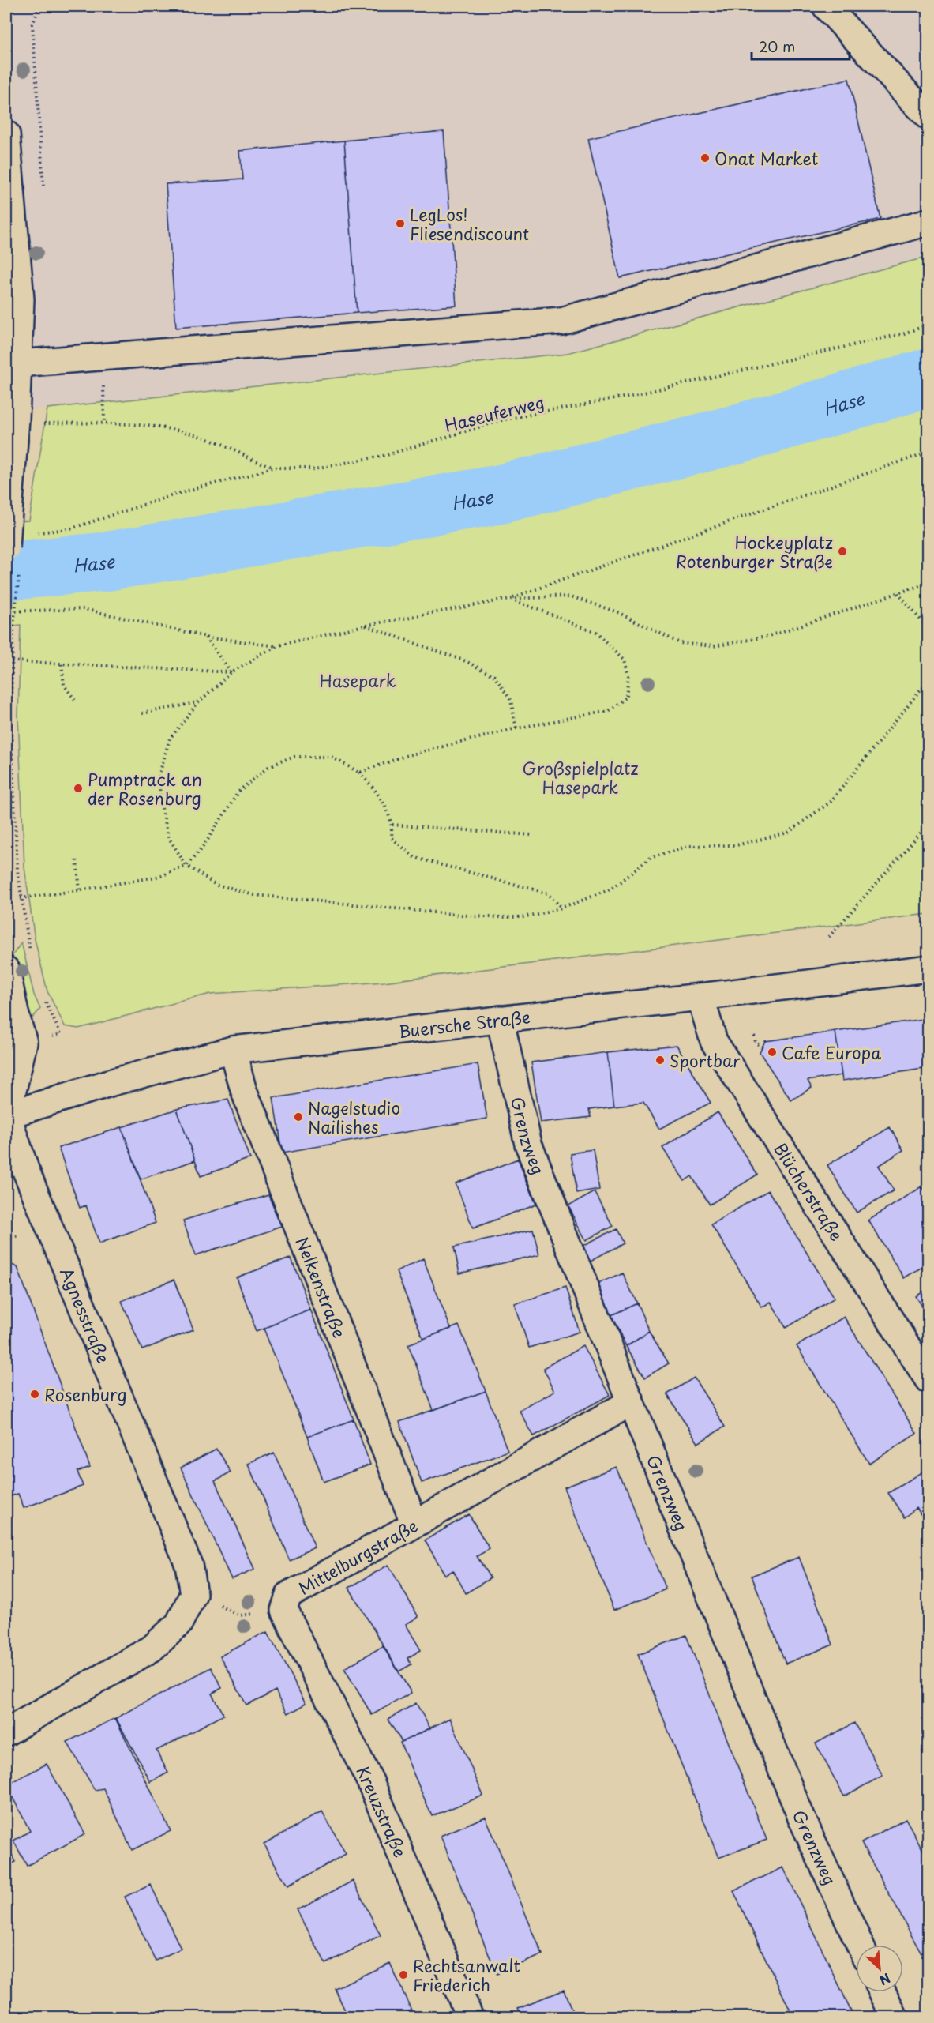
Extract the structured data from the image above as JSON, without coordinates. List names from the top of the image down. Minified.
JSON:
{"streets":{"street":["Buersche Straße","Grenzweg","Blücherstraße","Nelkenstraße","Agnesstraße","Mittelburgstraße","Kreuzstraße"],"path":["Haseuferweg"]},"crossings":[["Buersche Straße","Grenzweg"],["Buersche Straße","Blücherstraße"],["Buersche Straße","Nelkenstraße"],["Buersche Straße","Agnesstraße"],["Grenzweg","Mittelburgstraße"],["Nelkenstraße","Mittelburgstraße"],["Agnesstraße","Mittelburgstraße"],["Mittelburgstraße","Kreuzstraße"]],"water":["Hase"],"parks":["Hasepark","Großspielplatz Hasepark"],"places":["Onat Market","LegLos! Fliesendiscount","Hockeyplatz Rotenburger Straße","Pumptrack an der Rosenburg","Cafe Europa","Sportbar","Nagelstudio Nailishes","Rosenburg","Rechtsanwalt Friederich"],"scale_bar":"20 m","north":"bottom right"}
